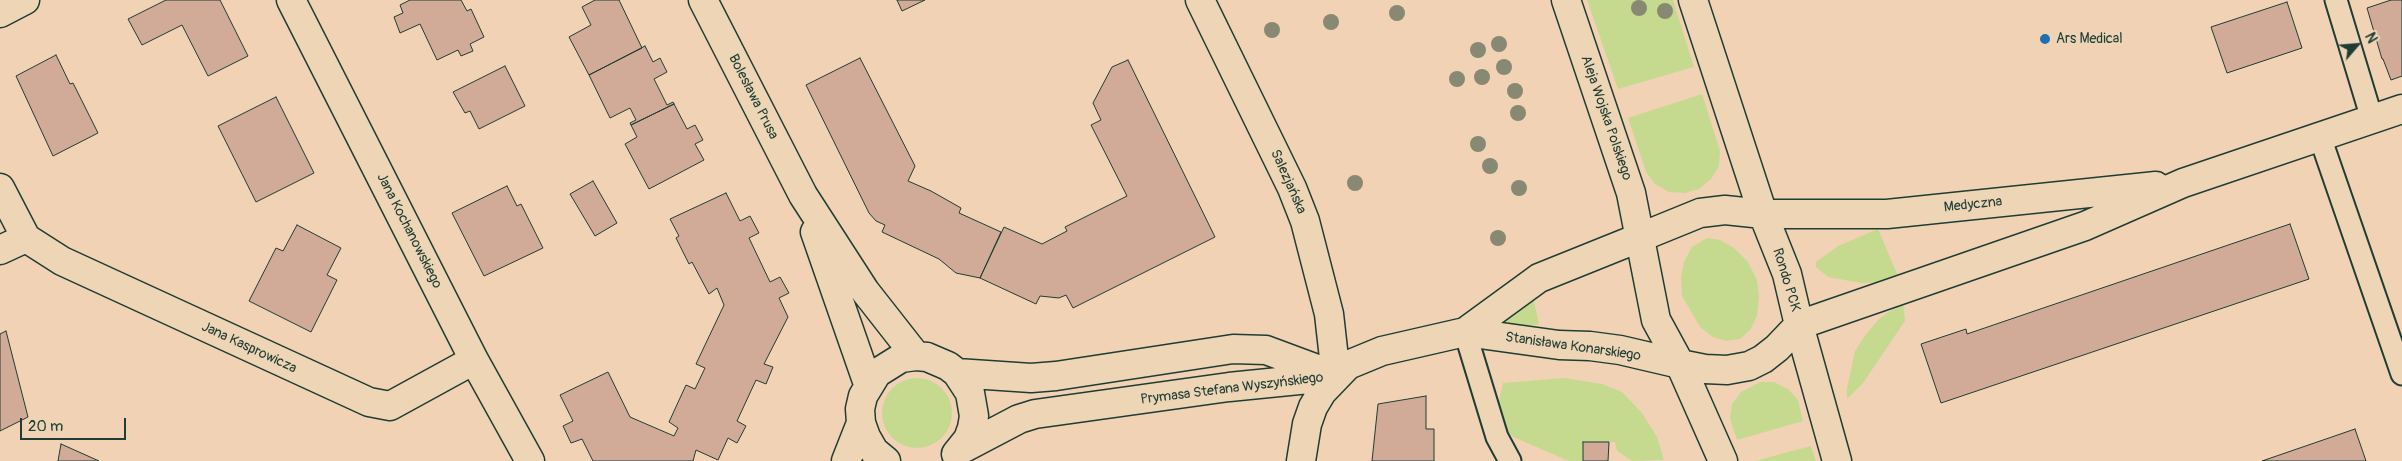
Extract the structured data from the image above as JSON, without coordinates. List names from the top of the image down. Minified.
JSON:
{"streets":{"street":["Bolesława Prusa","Aleja Wojska Polskiego","Salezjańska","Medyczna","Jana Kochanowskiego","Rondo PCK","Stanisława Konarskiego","Jana Kasprowicza","Prymasa Stefana Wyszyńskiego"]},"crossings":[["Aleja Wojska Polskiego","Medyczna"],["Aleja Wojska Polskiego","Rondo PCK"],["Aleja Wojska Polskiego","Stanisława Konarskiego"],["Salezjańska","Stanisława Konarskiego"],["Salezjańska","Prymasa Stefana Wyszyńskiego"],["Medyczna","Rondo PCK"],["Medyczna","Stanisława Konarskiego"],["Jana Kochanowskiego","Jana Kasprowicza"],["Rondo PCK","Stanisława Konarskiego"],["Stanisława Konarskiego","Prymasa Stefana Wyszyńskiego"]],"places":["Ars Medical"],"scale_bar":"20 m","north":"top right"}
